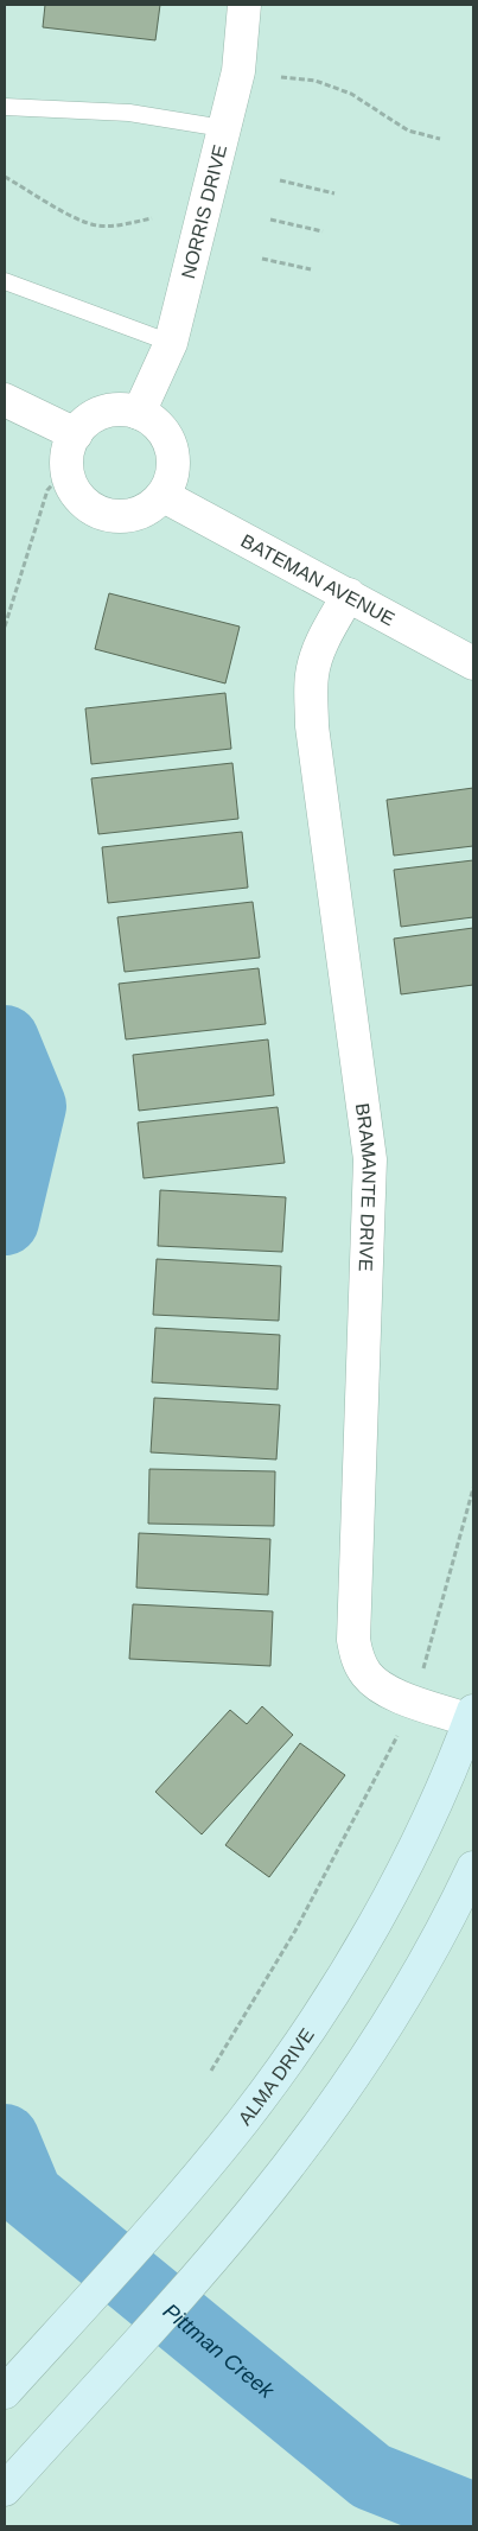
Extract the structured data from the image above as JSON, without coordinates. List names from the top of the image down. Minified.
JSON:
{"streets":{"main road":["ALMA DRIVE"],"street":["NORRIS DRIVE","BATEMAN AVENUE","BRAMANTE DRIVE"]},"crossings":[["NORRIS DRIVE","BATEMAN AVENUE"],["BATEMAN AVENUE","BRAMANTE DRIVE"],["BRAMANTE DRIVE","ALMA DRIVE"]],"water":["Pittman Creek"]}
